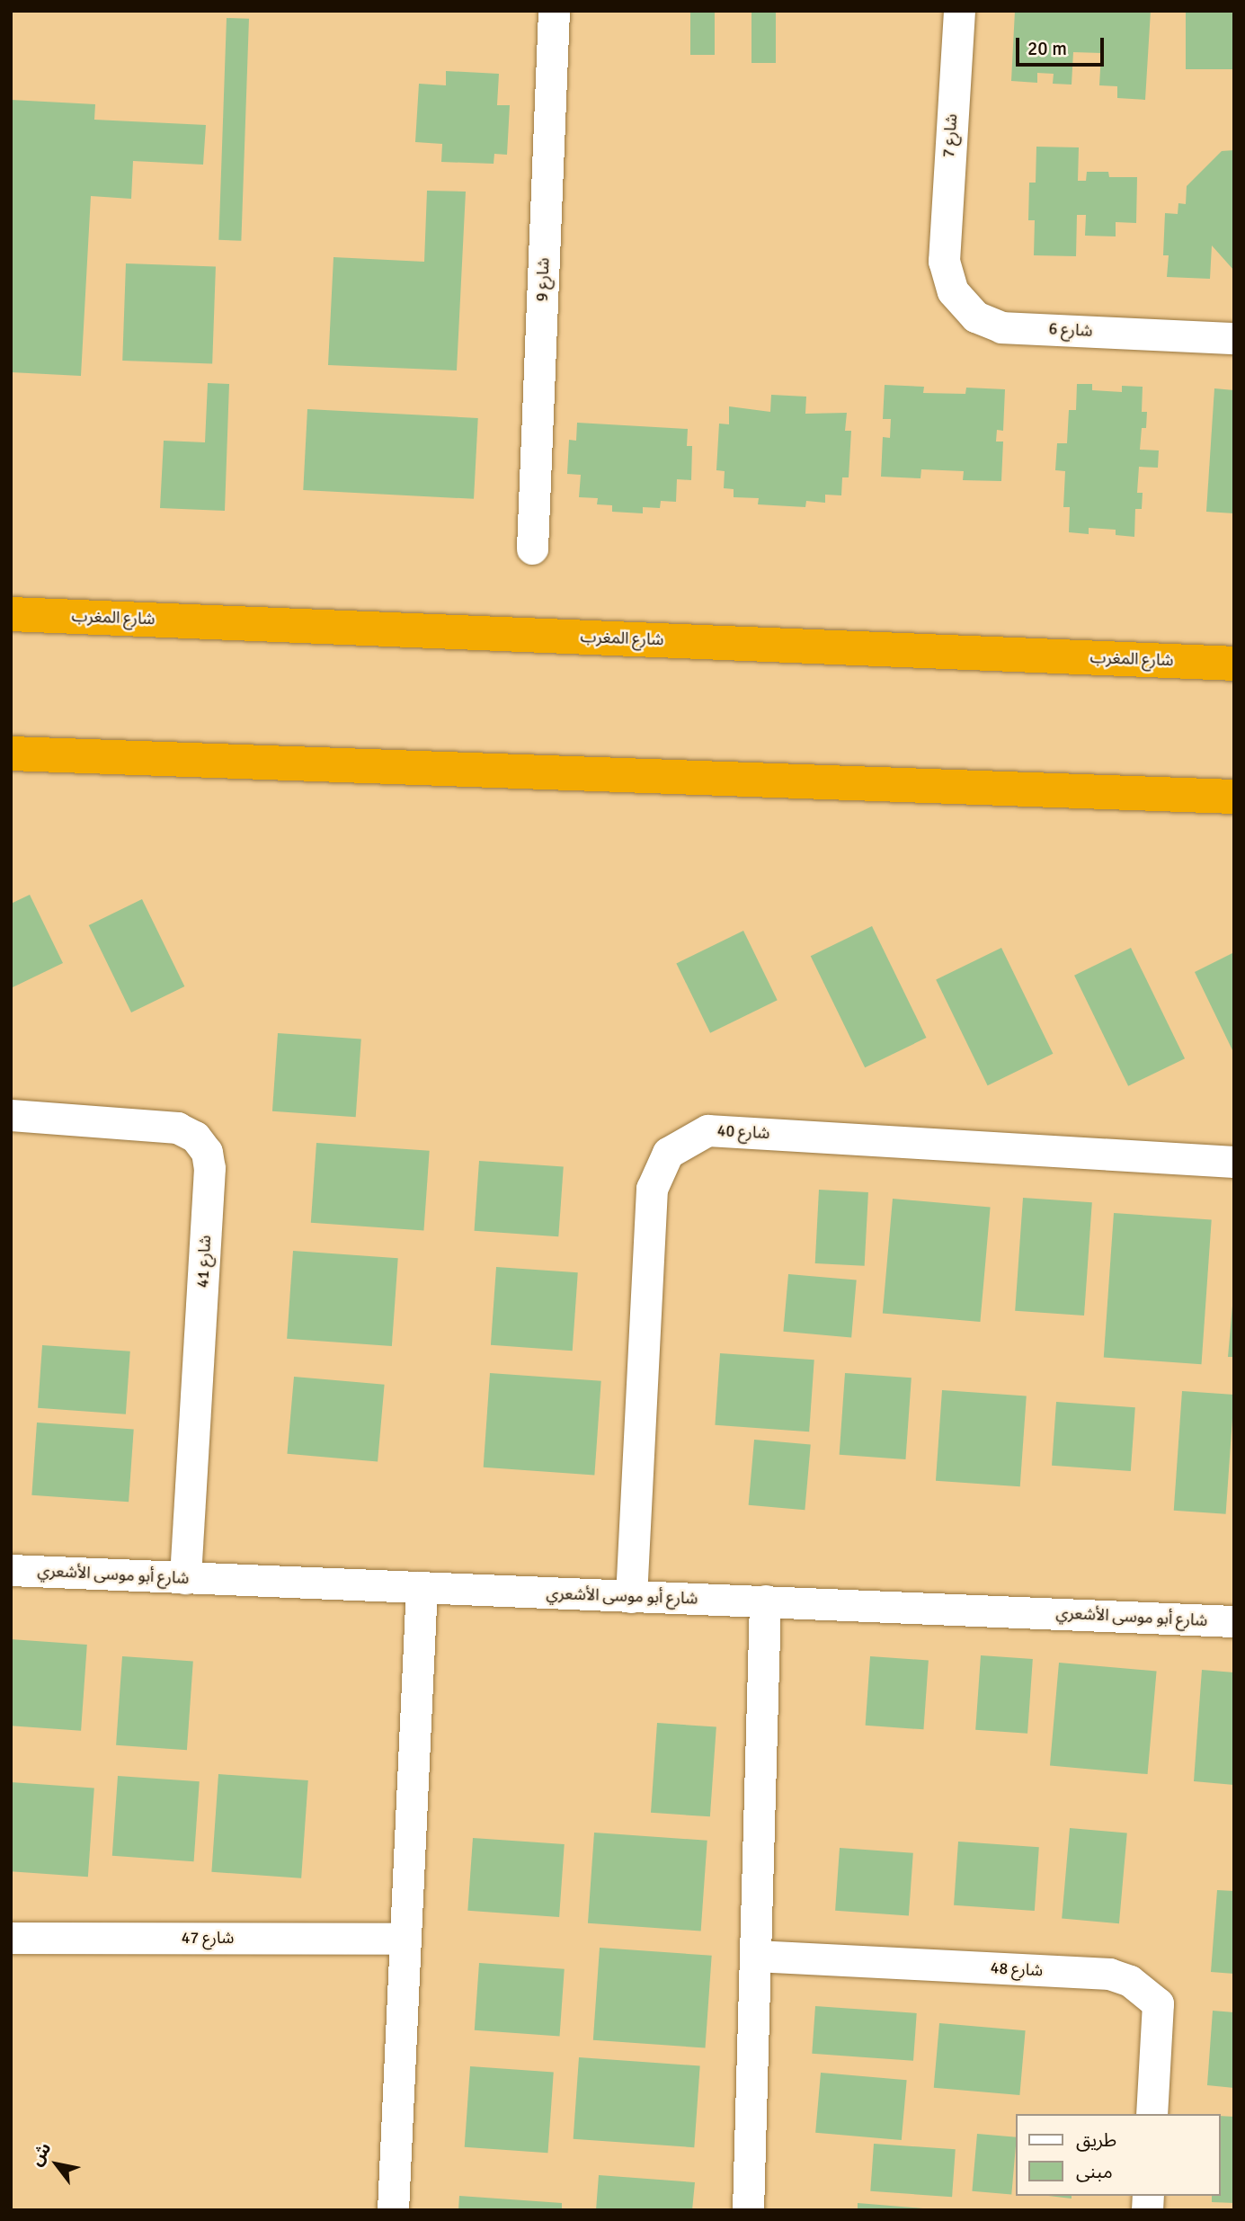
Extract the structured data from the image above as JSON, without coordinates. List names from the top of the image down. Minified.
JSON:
{"streets":{"highway":["شارع المغرب"],"street":["شارع 7","شارع 9","شارع 6","شارع 40","شارع 41","شارع أبو موسى الأشعري","شارع 47","شارع 48"]},"crossings":[["شارع 7","شارع 6"],["شارع 40","شارع أبو موسى الأشعري"],["شارع 41","شارع أبو موسى الأشعري"]],"legend":["طريق","مبنى"],"scale_bar":"20 m","north":"top left"}
